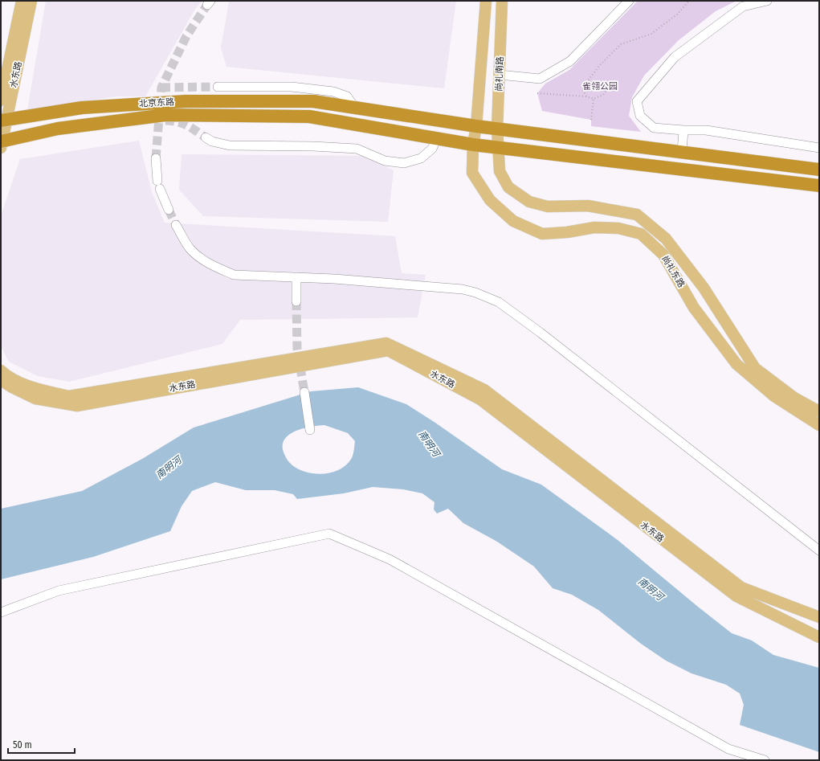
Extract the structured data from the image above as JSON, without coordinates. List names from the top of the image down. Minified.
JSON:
{"streets":{"highway":["北京东路"],"main road":["尚礼南路","水东路","尚礼东路"]},"crossings":[["尚礼南路","北京东路"],["尚礼南路","尚礼东路"],["北京东路","尚礼东路"]],"water":["南明河"],"parks":["雀翎公园"],"scale_bar":"50 m"}
